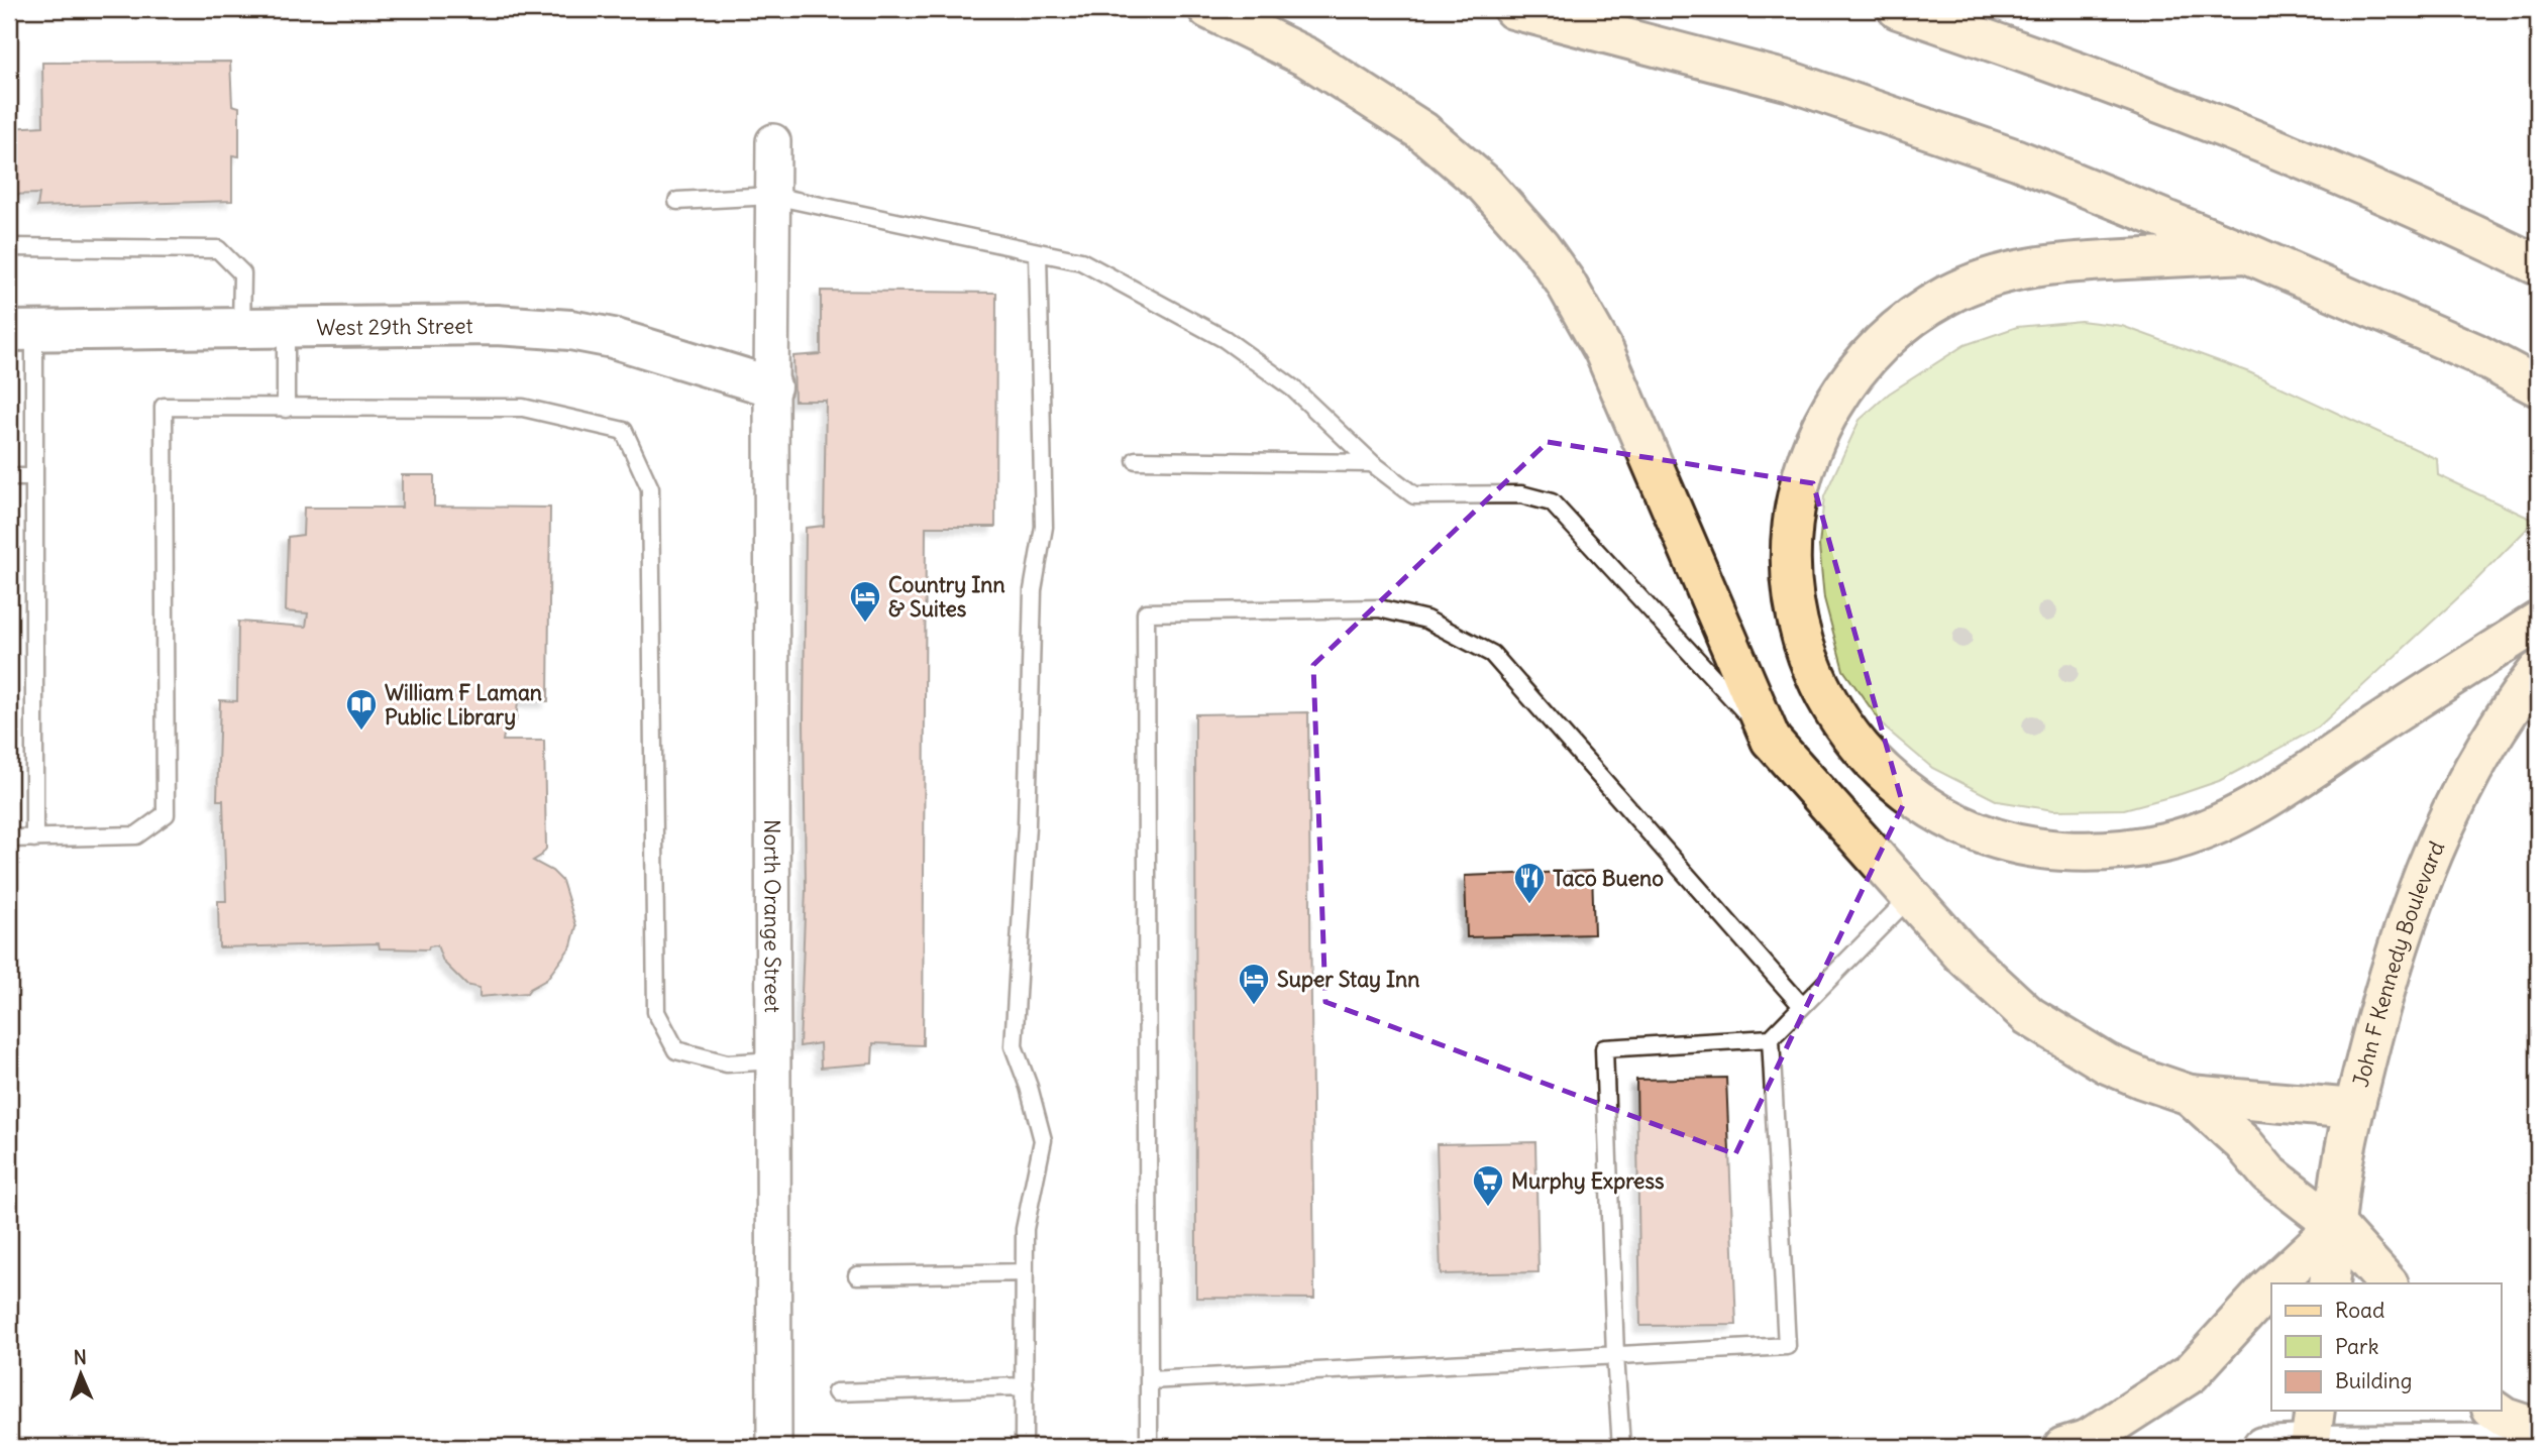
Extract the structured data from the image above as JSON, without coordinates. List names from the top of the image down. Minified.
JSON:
{"streets":{"main road":["John F Kennedy Boulevard"],"street":["West 29th Street","North Orange Street"]},"crossings":[["West 29th Street","North Orange Street"]],"places":{"hotel":["Country Inn & Suites","Super Stay Inn"],"library":["William F Laman Public Library"],"restaurant":["Taco Bueno"],"supermarket":["Murphy Express"]},"legend":["Road","Park","Building"],"north":"top"}
